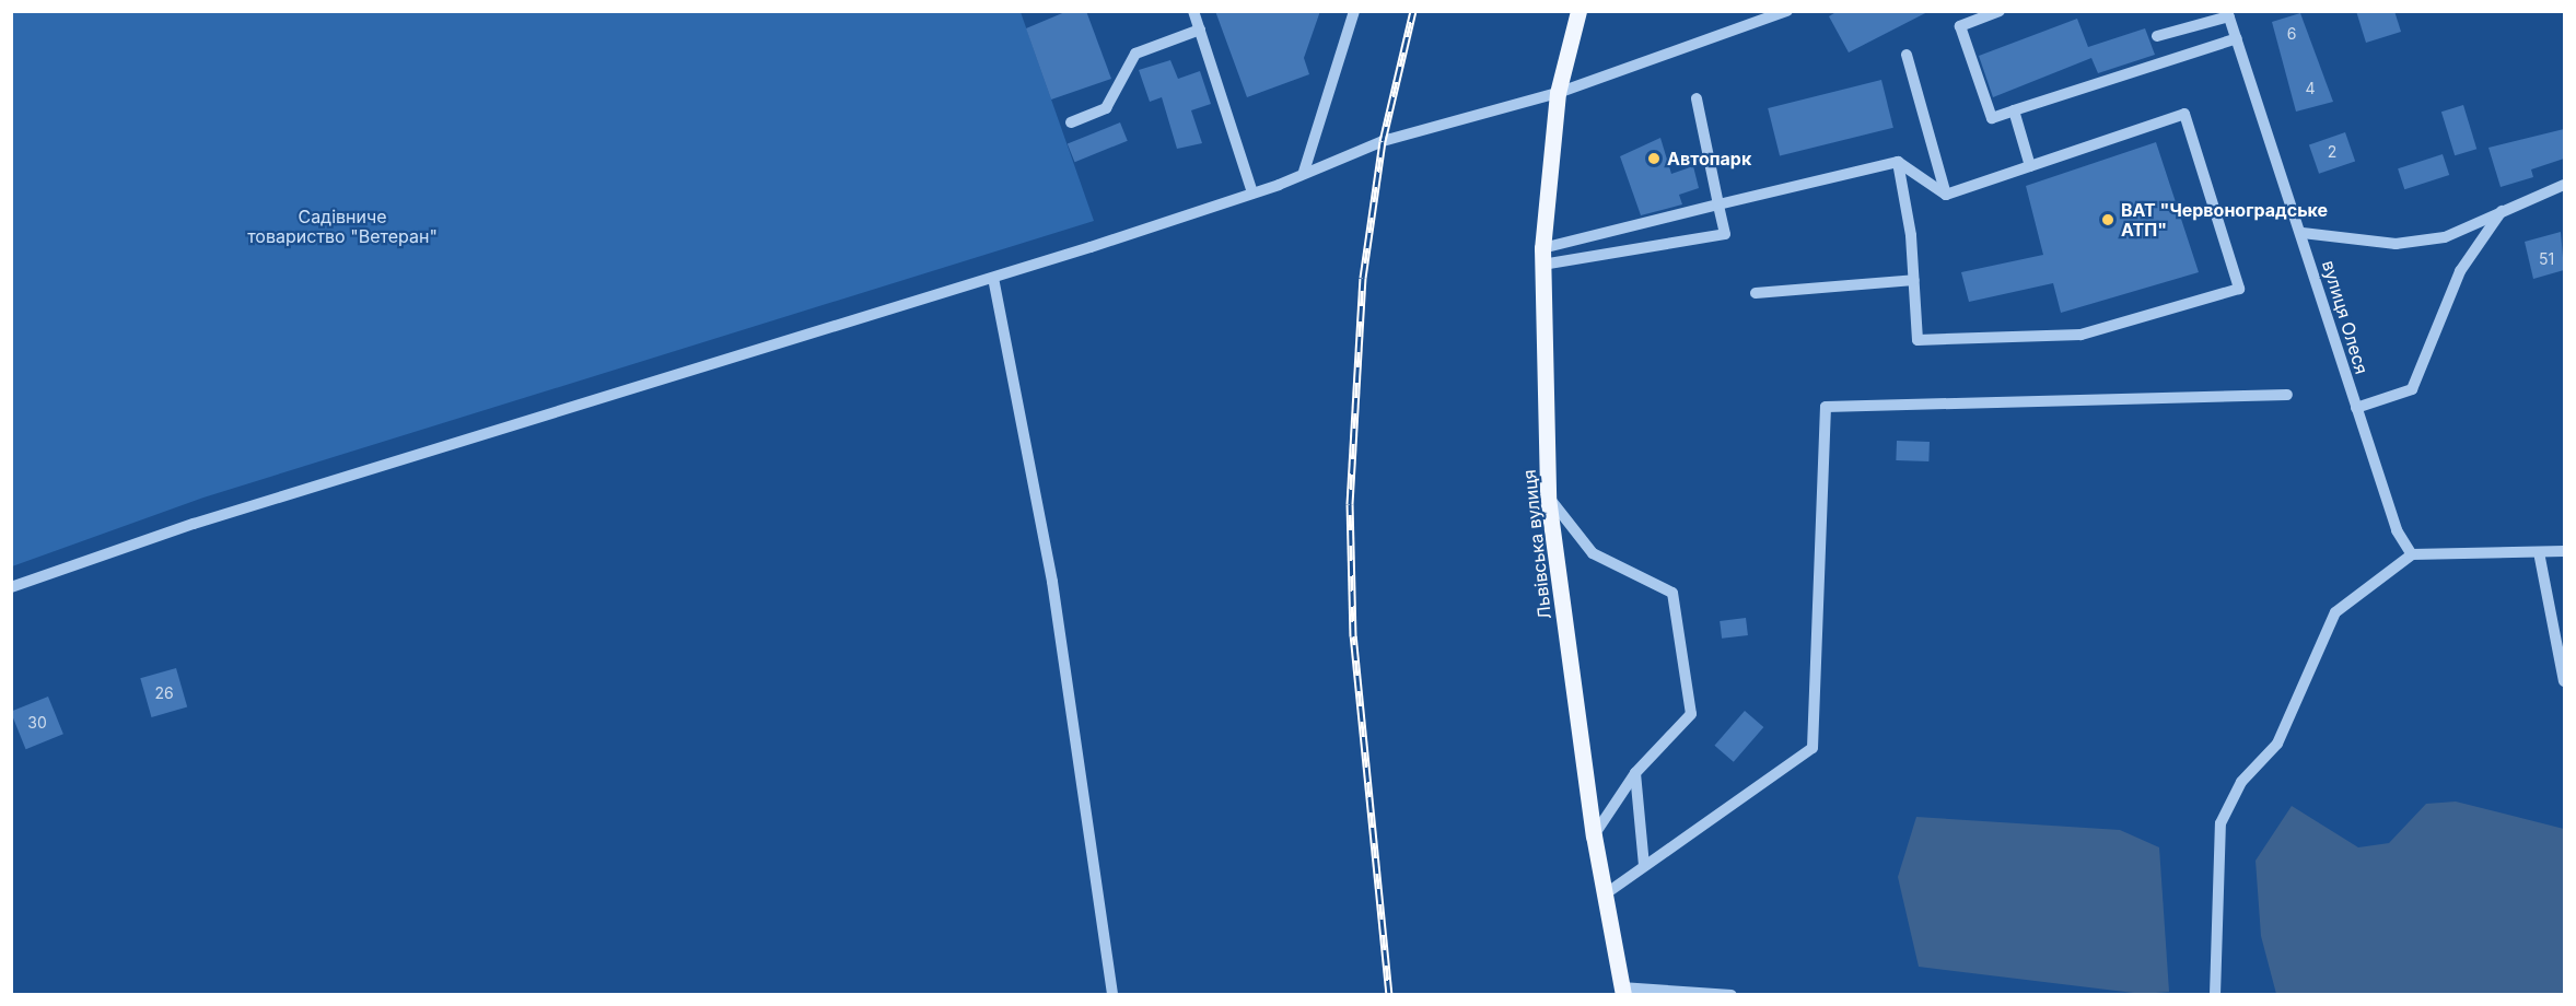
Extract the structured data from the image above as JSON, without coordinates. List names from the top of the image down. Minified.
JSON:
{"streets":{"main road":["Львівська вулиця"],"street":["вулиця Олеся"]},"parks":["Садівниче товариство \"Ветеран\""],"places":["Автопарк","ВАТ \"Червоноградське АТП\""],"house_numbers":["6","4","2","51","26","30"]}
